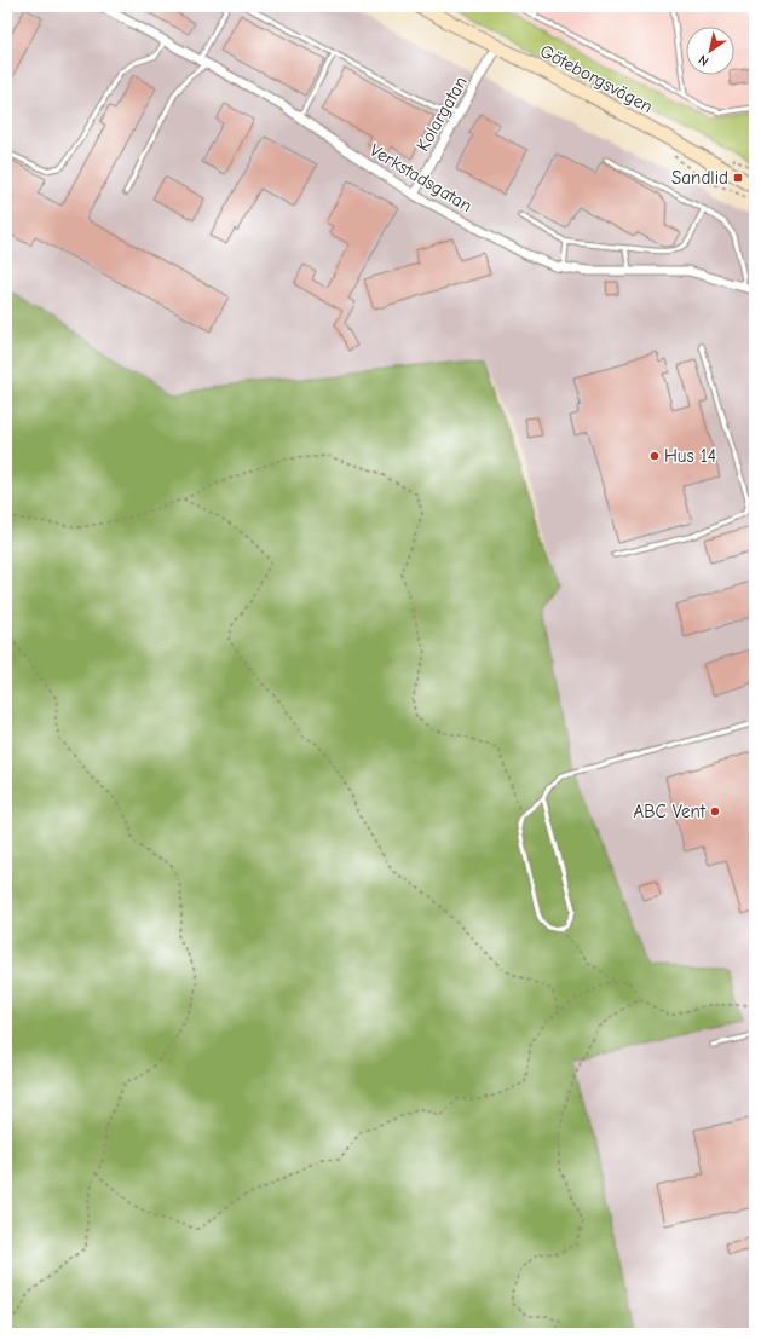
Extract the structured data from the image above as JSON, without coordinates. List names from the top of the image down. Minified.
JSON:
{"streets":{"street":["Göteborgsvägen","Kolargatan","Verkstadsgatan"]},"crossings":[["Göteborgsvägen","Kolargatan"],["Kolargatan","Verkstadsgatan"]],"places":{"transit":["Sandlid"],"other":["Hus 14","ABC Vent"]},"north":"bottom left"}
